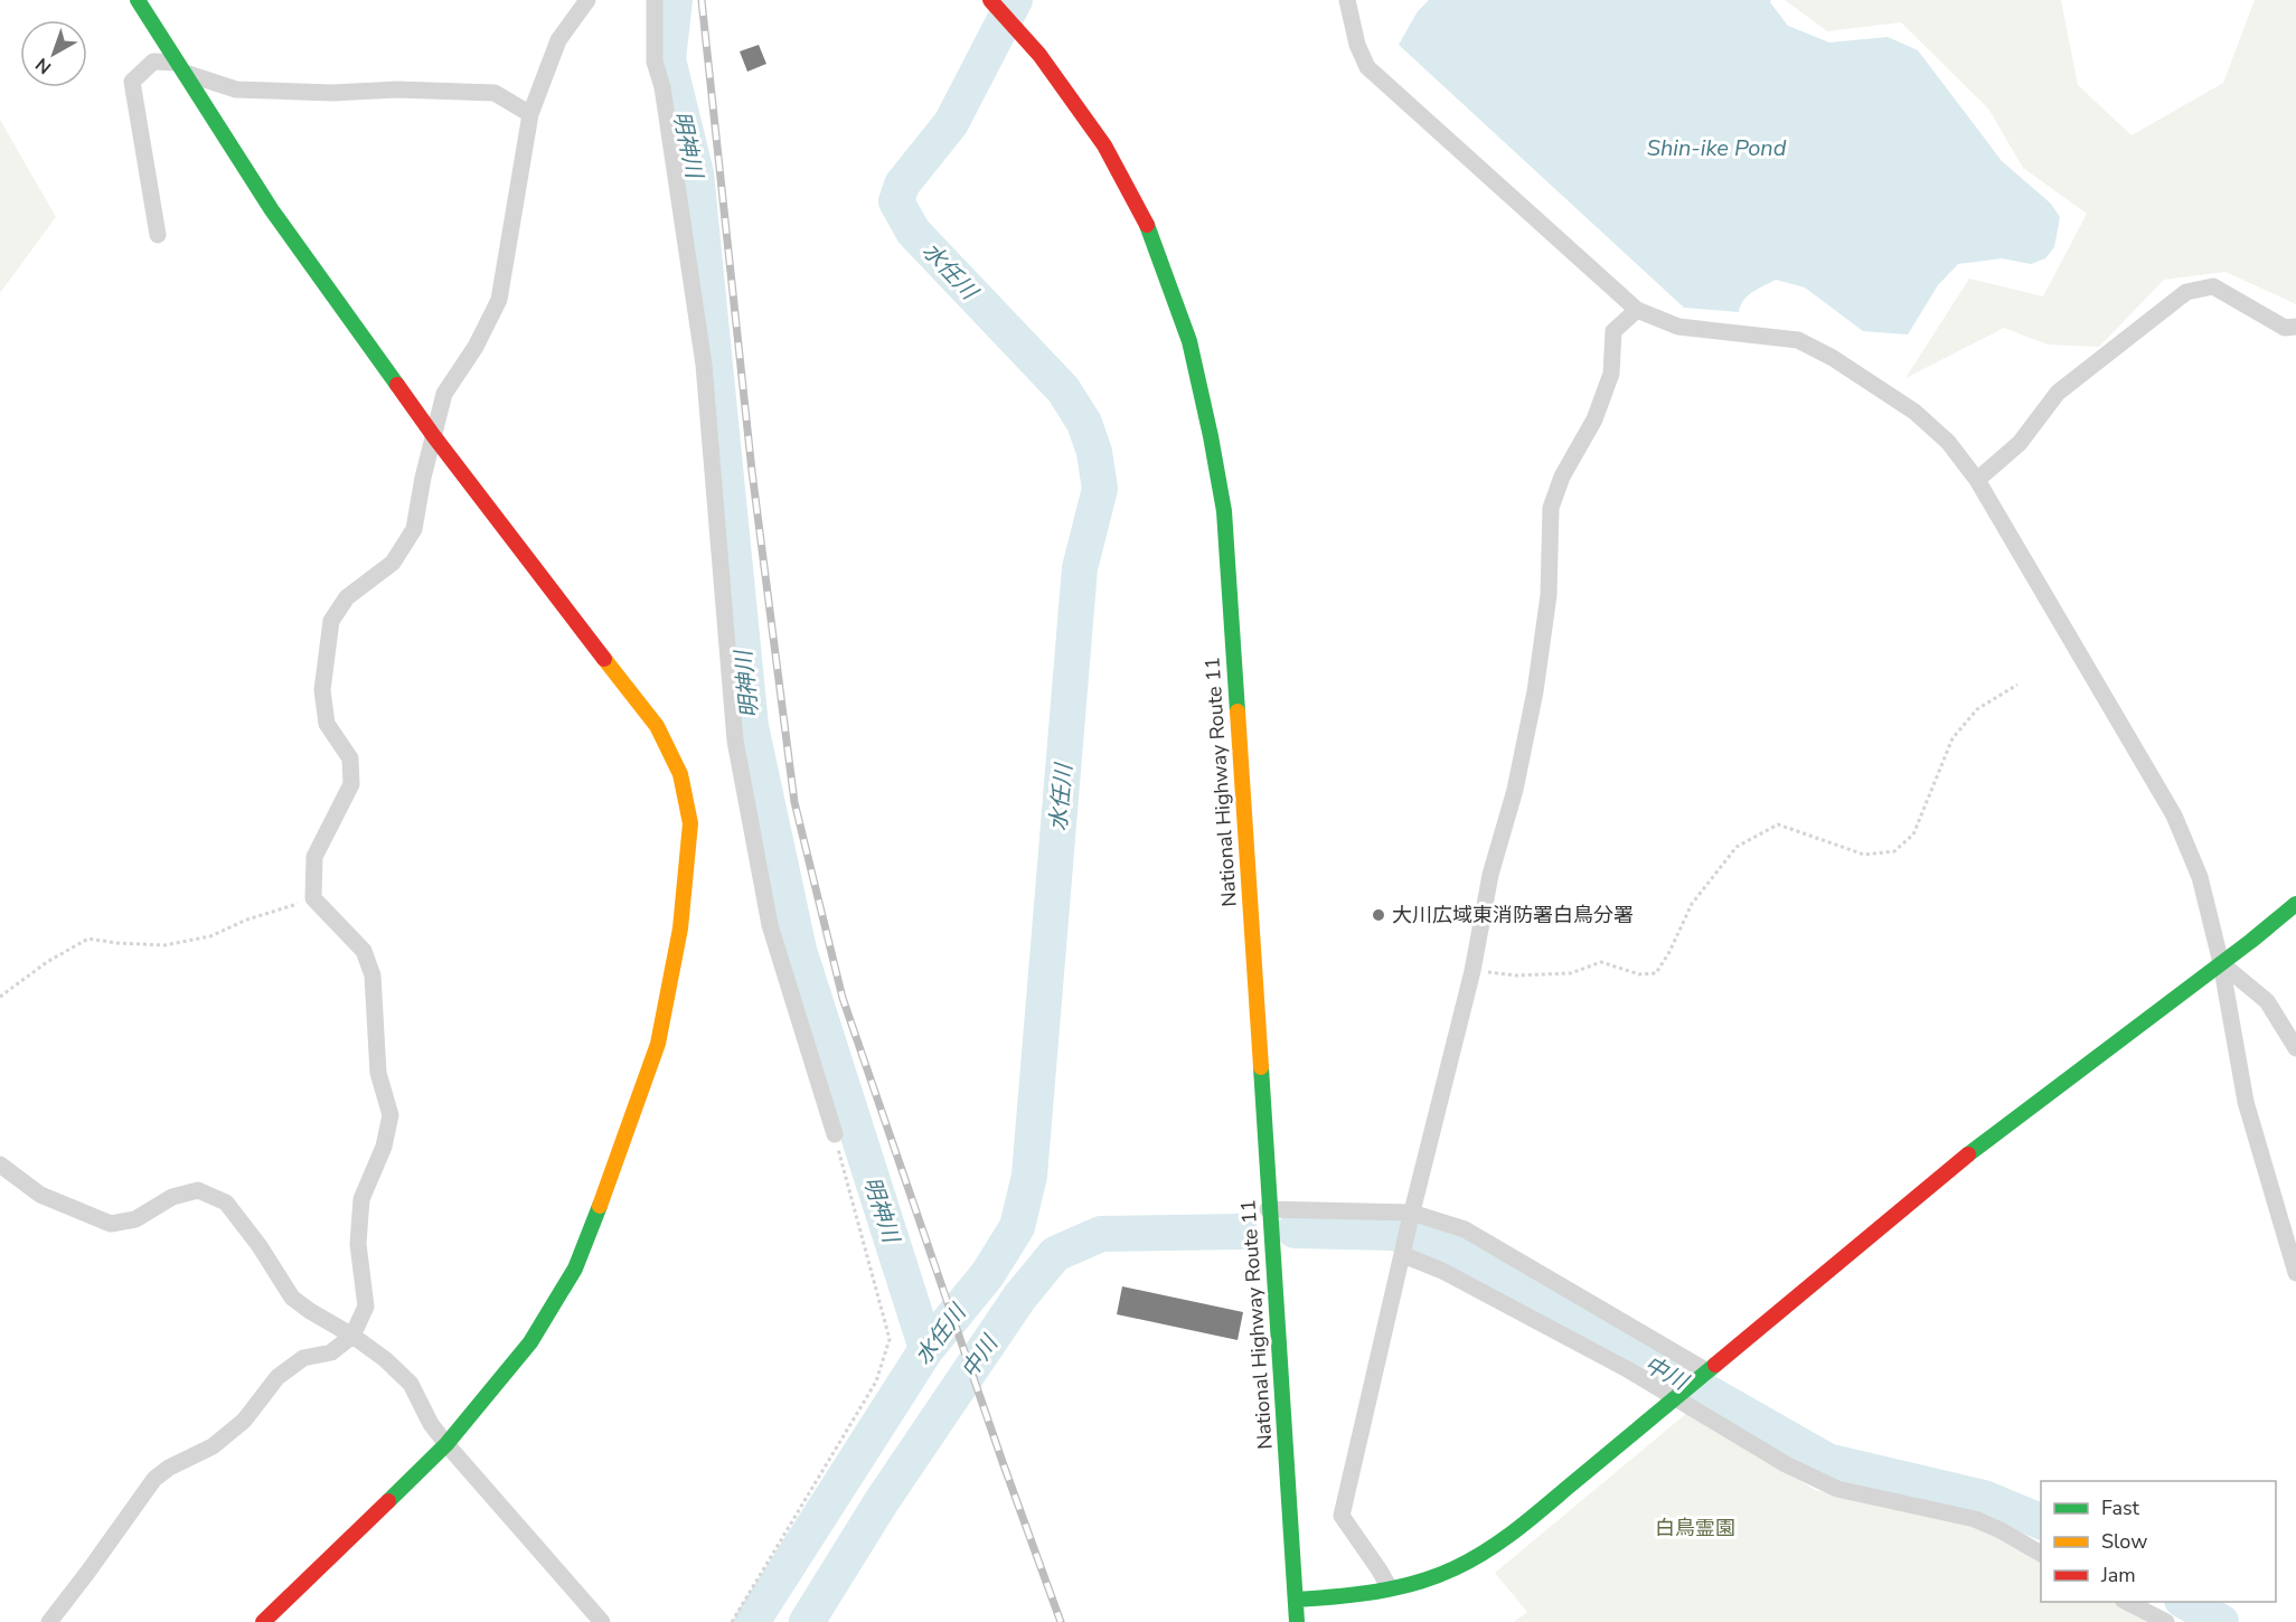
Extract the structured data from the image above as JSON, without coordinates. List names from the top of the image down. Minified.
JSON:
{"streets":{"main road":["National Highway Route 11"]},"water":["明神川","Shin-ike Pond","水任川","中川"],"parks":["白鳥霊園"],"places":["大川広域東消防署白鳥分署"],"legend":["Fast","Slow","Jam"],"north":"bottom left"}
